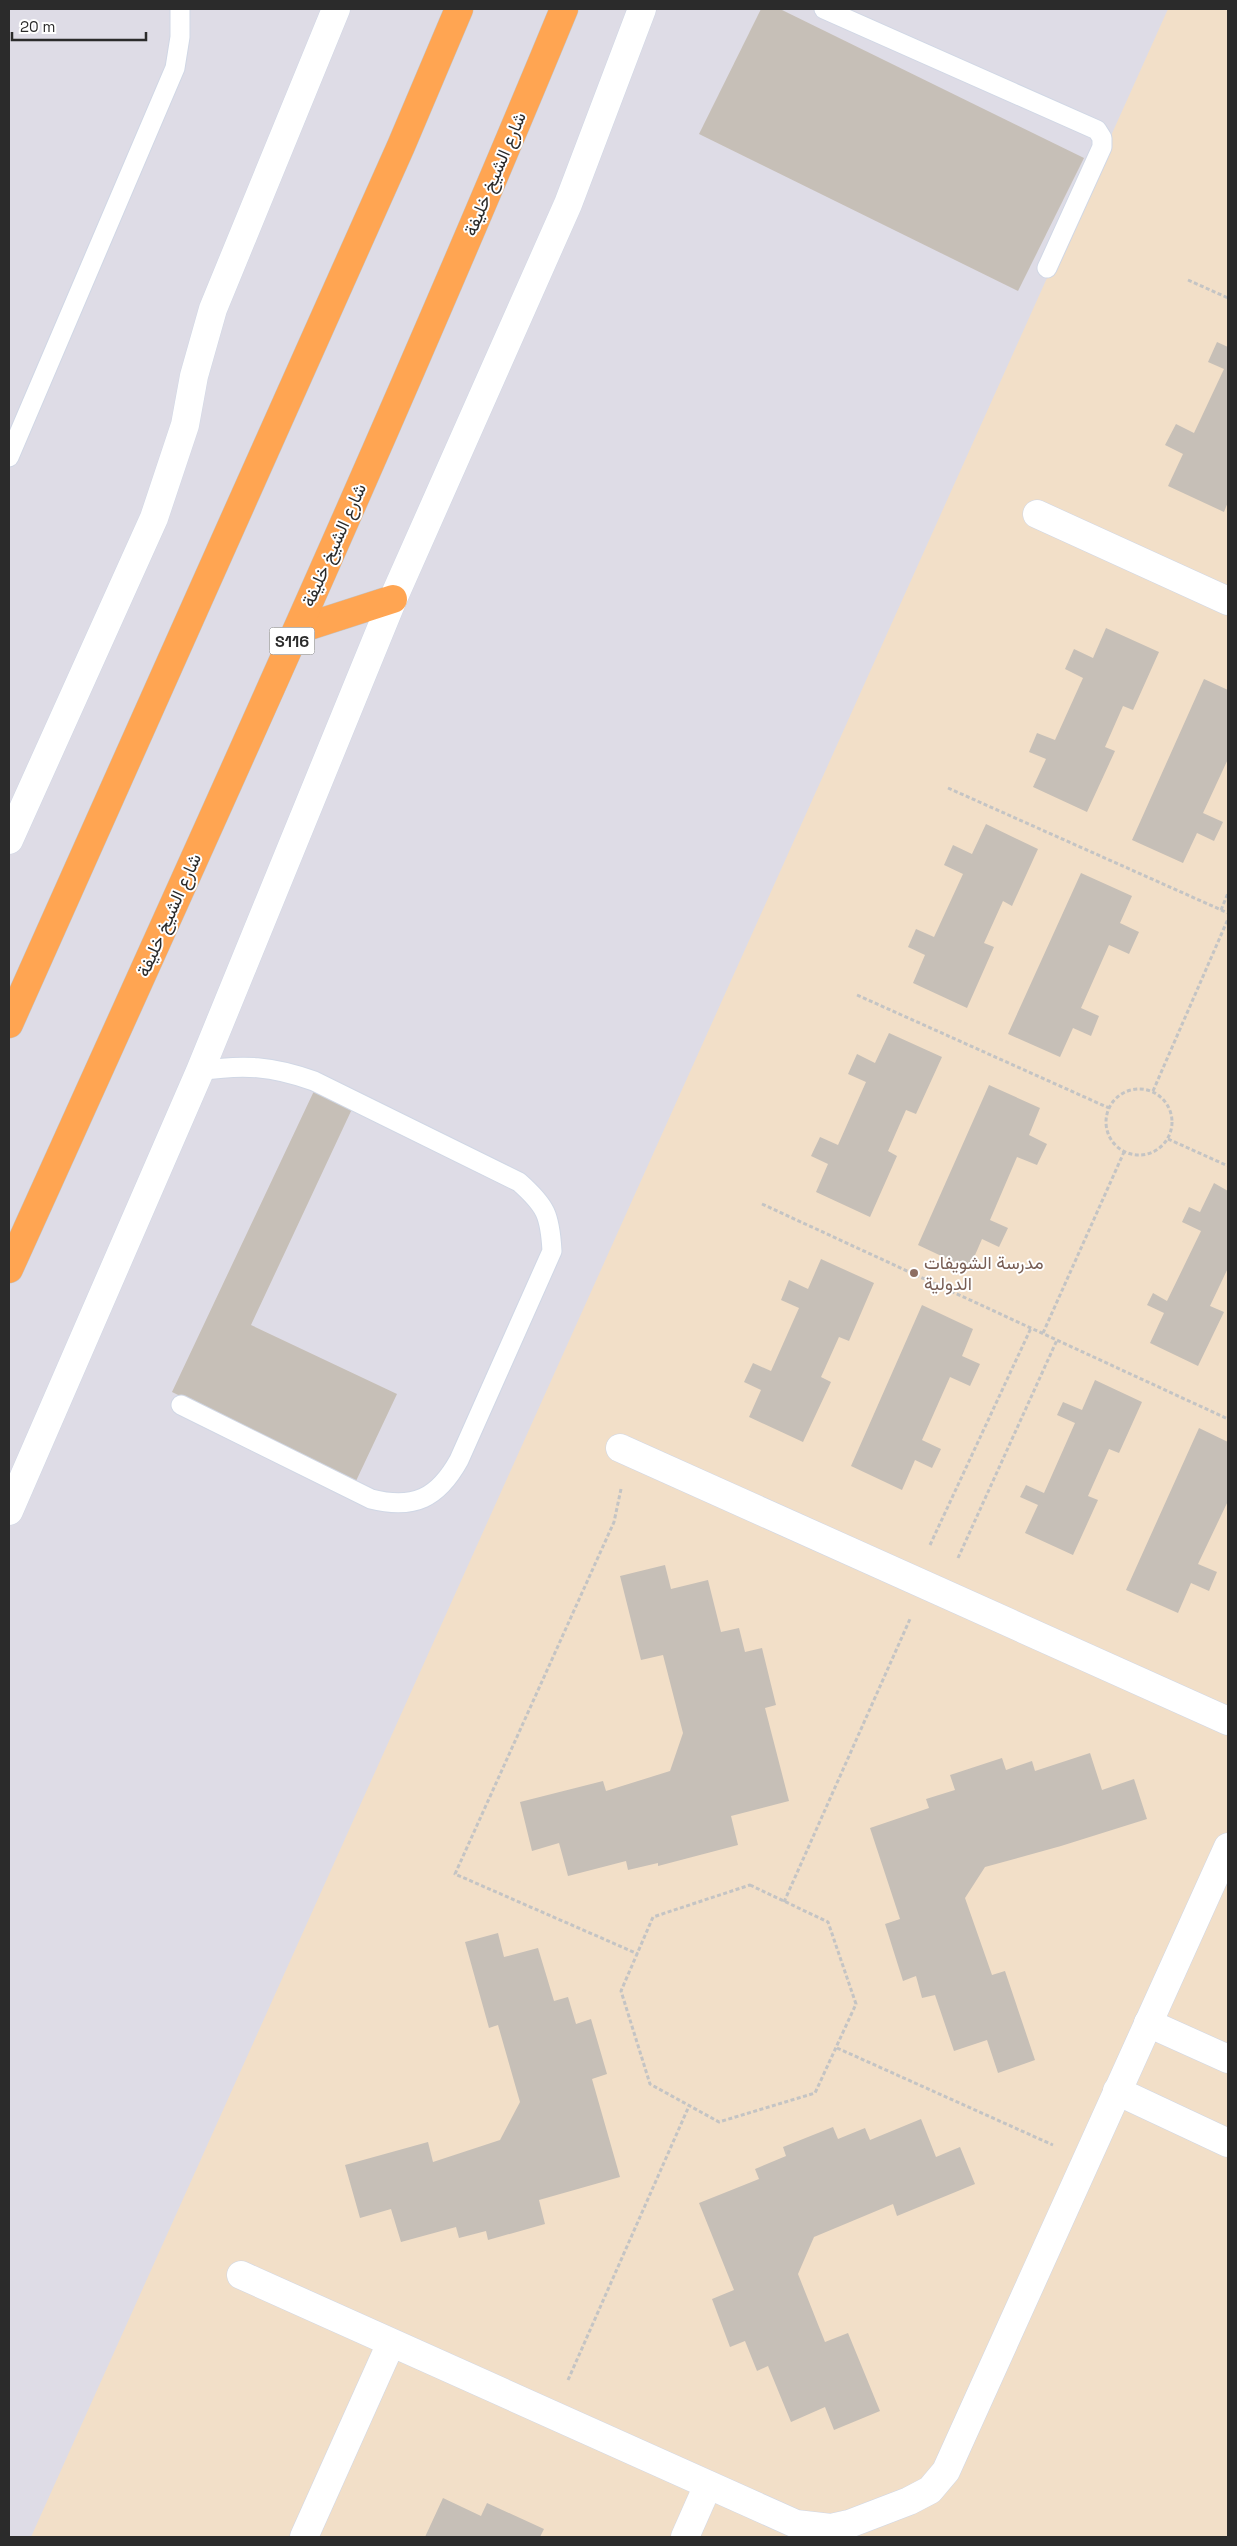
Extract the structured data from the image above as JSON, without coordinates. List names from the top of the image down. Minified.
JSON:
{"streets":{"highway":["شارع الشيخ خليفة","S116"]},"places":["مدرسة الشويفات الدولية"],"scale_bar":"20 m"}
